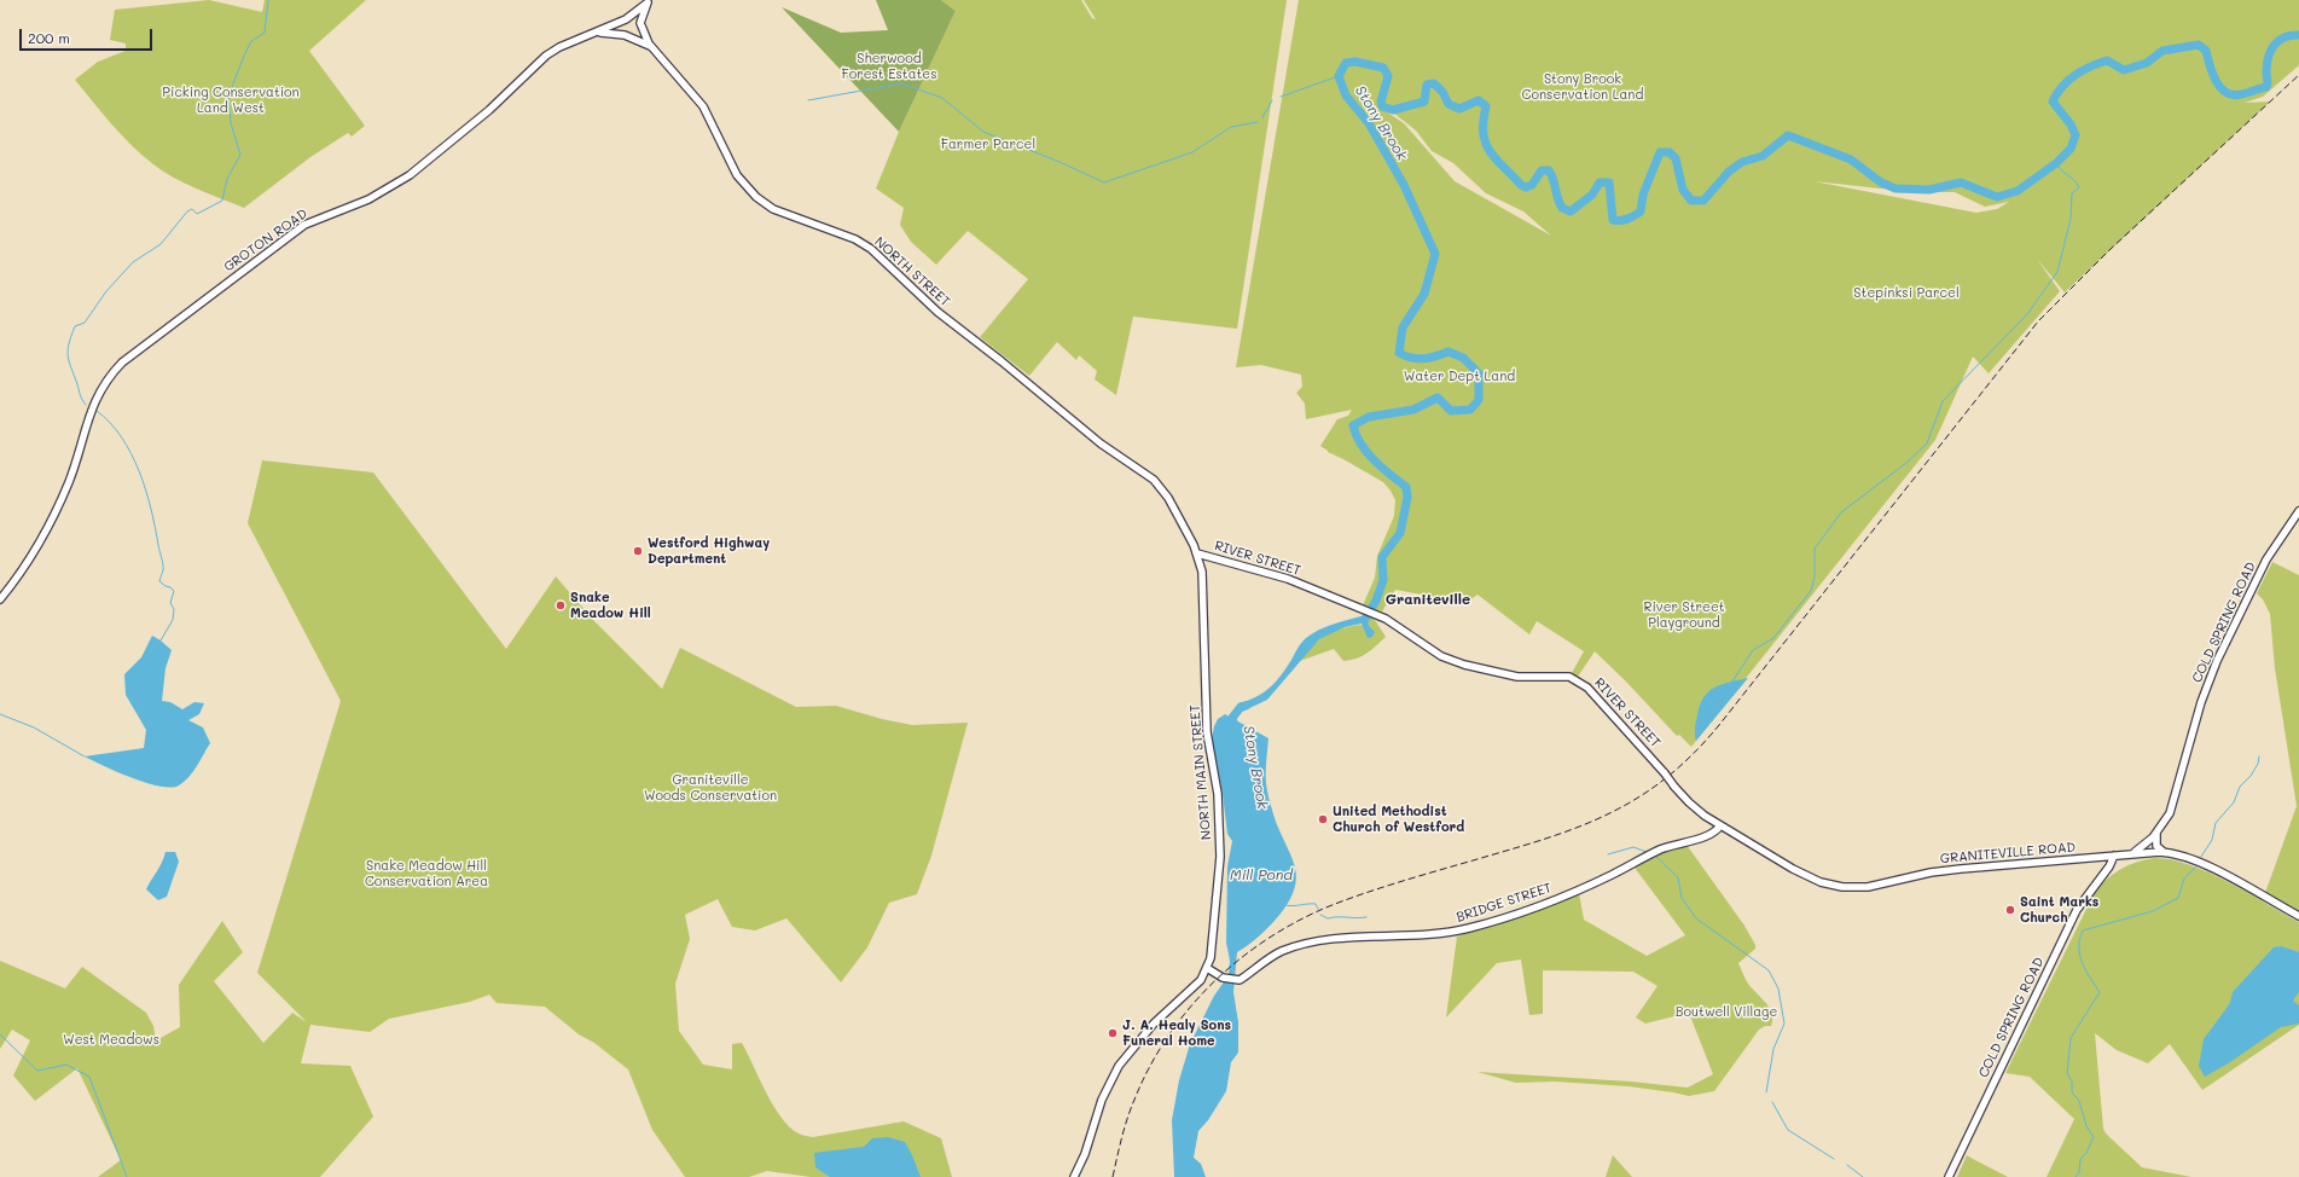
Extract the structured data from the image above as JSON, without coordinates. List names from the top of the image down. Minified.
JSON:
{"streets":{"main road":["GROTON ROAD","NORTH STREET","RIVER STREET","COLD SPRING ROAD","NORTH MAIN STREET","GRANITEVILLE ROAD","BRIDGE STREET"]},"crossings":[["GROTON ROAD","NORTH STREET"],["NORTH STREET","RIVER STREET"],["NORTH STREET","NORTH MAIN STREET"],["RIVER STREET","NORTH MAIN STREET"],["RIVER STREET","GRANITEVILLE ROAD"],["RIVER STREET","BRIDGE STREET"],["COLD SPRING ROAD","GRANITEVILLE ROAD"],["NORTH MAIN STREET","BRIDGE STREET"],["GRANITEVILLE ROAD","BRIDGE STREET"]],"districts":["Graniteville"],"water":["Stony Brook","Mill Pond"],"parks":["Sherwood Forest Estates","Stony Brook Conservation Land","Picking Conservation Land West","Farmer Parcel","Stepinksi Parcel","Water Dept Land","River Street Playground","Graniteville Woods Conservation","Snake Meadow Hill Conservation Area","Boutwell Village","West Meadows"],"places":["Westford Highway Department","Snake Meadow Hill","United Methodist Church of Westford","Saint Marks Church","J. A. Healy Sons Funeral Home"],"scale_bar":"200 m"}
